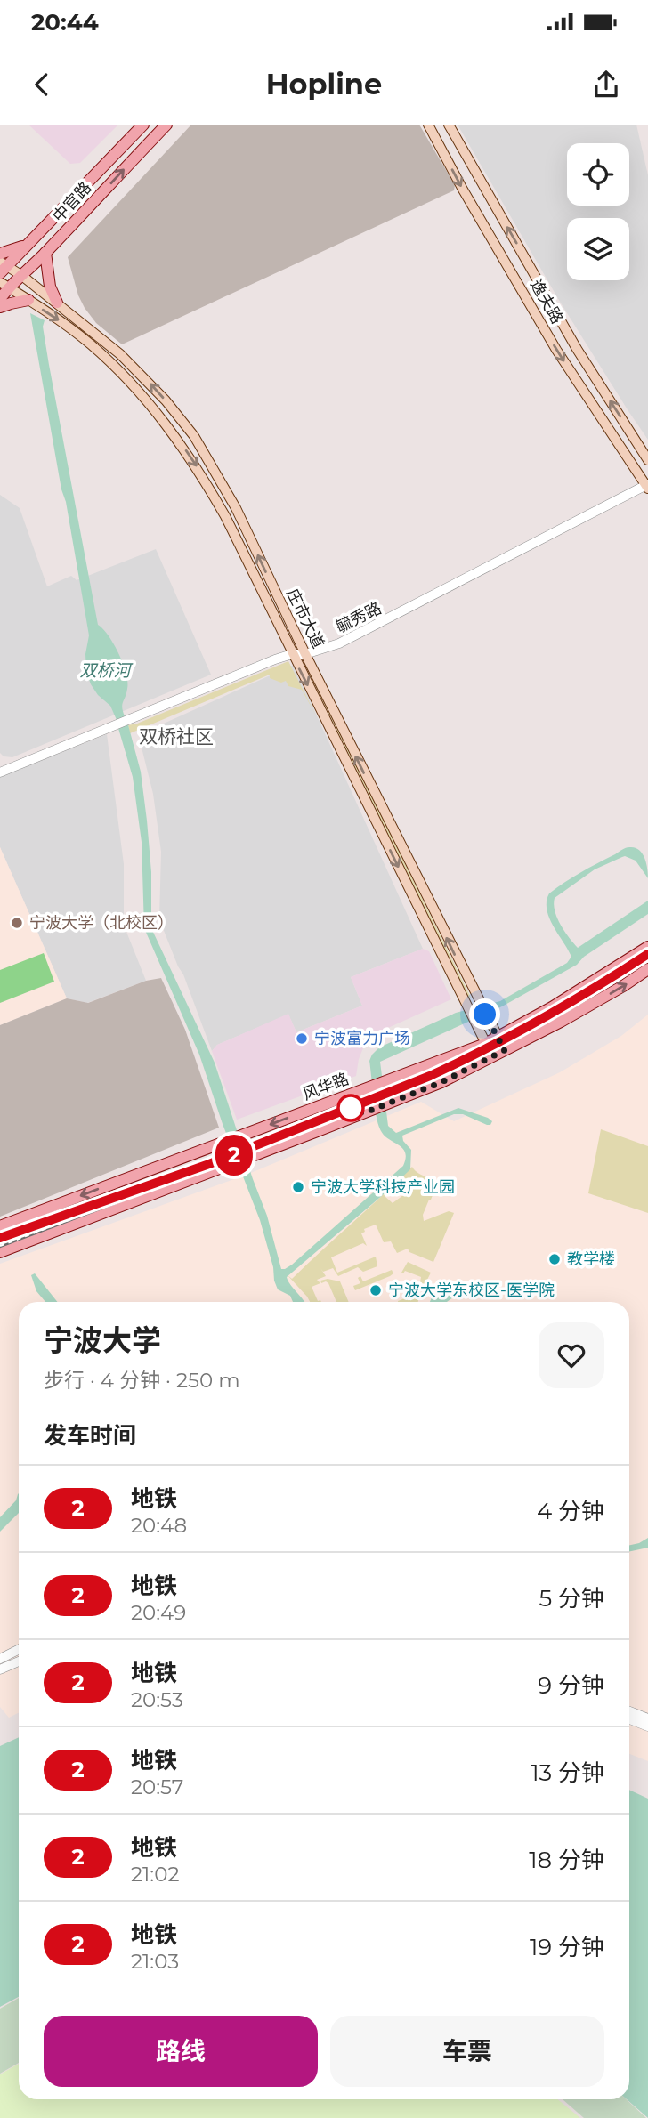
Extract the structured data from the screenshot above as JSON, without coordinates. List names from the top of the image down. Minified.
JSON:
{"streets":{"main road":["中官路","逸夫路","庄市大道","风华路"],"street":["毓秀路"]},"crossings":[["中官路","庄市大道"],["逸夫路","毓秀路"],["毓秀路","庄市大道"],["庄市大道","风华路"]],"districts":["双桥社区"],"water":["双桥河"],"places":["宁波大学（北校区）","宁波富力广场","宁波大学科技产业园","教学楼","宁波大学东校区-医学院"],"lines":["metro line 2"],"page":{"status":"20:44","header":"Hopline","on_map":"2","heading":[["宁波大学","步行 · 4 分钟 · 250 m"],"发车时间"],"list":[{"mark":"2","name":"地铁","note":"20:48","value":"4 分钟"},{"mark":"2","name":"地铁","note":"20:49","value":"5 分钟"},{"mark":"2","name":"地铁","note":"20:53","value":"9 分钟"},{"mark":"2","name":"地铁","note":"20:57","value":"13 分钟"},{"mark":"2","name":"地铁","note":"21:02","value":"18 分钟"},{"mark":"2","name":"地铁","note":"21:03","value":"19 分钟"}],"buttons":["路线","车票"]}}
